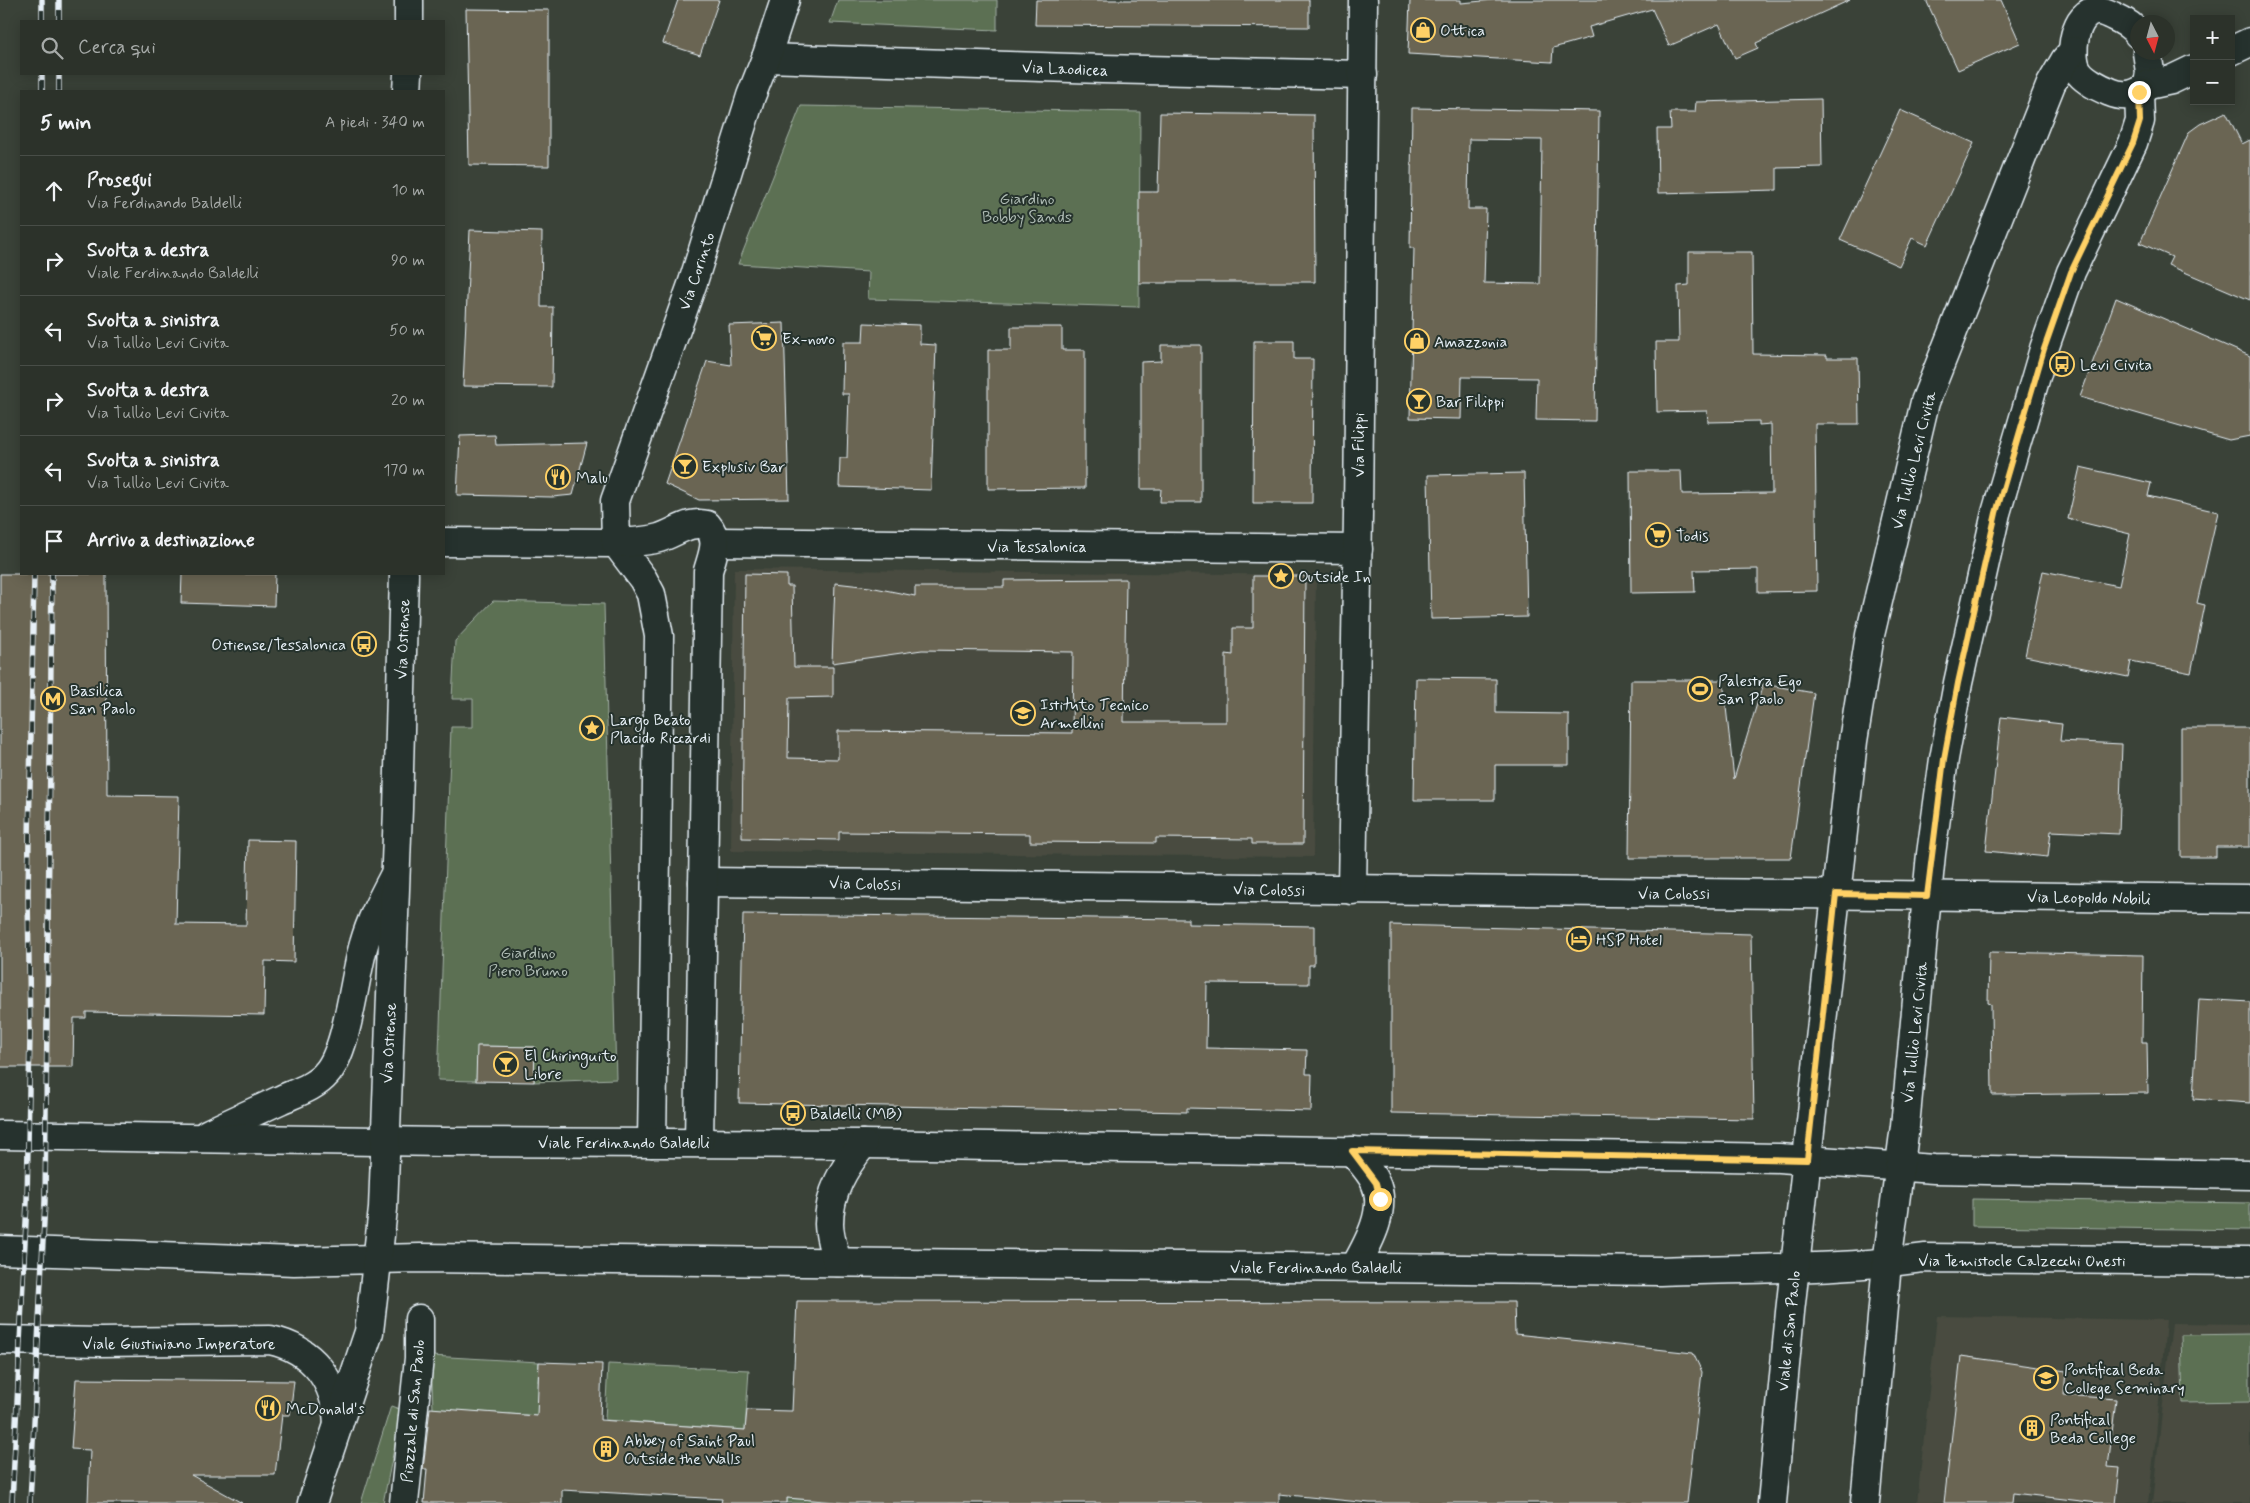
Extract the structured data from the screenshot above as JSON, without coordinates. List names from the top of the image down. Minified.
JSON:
{"streets":{"street":["Via Laodicea","Via Corinto","Via Filippi","Via Tullio Levi Civita","Via Tessalonica","Via Ostiense","Via Colossi","Via Leopoldo Nobili","Viale Ferdinando Baldelli","Via Temistocle Calzecchi Onesti","Viale di San Paolo","Viale Giustiniano Imperatore","Piazzale di San Paolo"]},"crossings":[["Via Laodicea","Via Corinto"],["Via Laodicea","Via Filippi"],["Via Filippi","Via Tessalonica"],["Via Filippi","Via Colossi"],["Via Tullio Levi Civita","Via Colossi"],["Via Tullio Levi Civita","Via Leopoldo Nobili"],["Via Tullio Levi Civita","Viale Ferdinando Baldelli"],["Via Tullio Levi Civita","Viale di San Paolo"],["Via Ostiense","Viale Ferdinando Baldelli"],["Via Ostiense","Viale Giustiniano Imperatore"],["Viale Ferdinando Baldelli","Via Temistocle Calzecchi Onesti"],["Viale Ferdinando Baldelli","Viale di San Paolo"],["Via Temistocle Calzecchi Onesti","Viale di San Paolo"]],"parks":["Giardino Bobby Sands","Giardino Piero Bruno"],"places":{"shop":["Ottica","Amazzonia"],"supermarket":["Ex-novo","Todis"],"bus stop":["Levi Civita","Ostiense/Tessalonica","Baldelli (MB)"],"bar":["Bar Filippi","Explusiv Bar","El Chiringuito Libre"],"restaurant":["Malu","McDonald's"],"place":["Outside In","Largo Beato Placido Riccardi"],"sports":["Palestra Ego San Paolo"],"metro station":["Basilica San Paolo"],"school or university":["Istituto Tecnico Armellini","Pontifical Beda College Seminary"],"hotel":["HSP Hotel"],"building":["Pontifical Beda College","Abbey of Saint Paul Outside the Walls"]},"north":"bottom","page":{"map_buttons":["+","−"],"search":"Cerca qui","heading":["5 min","A piedi · 340 m"],"list":[["Prosegui","Via Ferdinando Baldelli","10 m"],["Svolta a destra","Viale Ferdinando Baldelli","90 m"],["Svolta a sinistra","Via Tullio Levi Civita","50 m"],["Svolta a destra","Via Tullio Levi Civita","20 m"],["Svolta a sinistra","Via Tullio Levi Civita","170 m"],"Arrivo a destinazione"]}}
